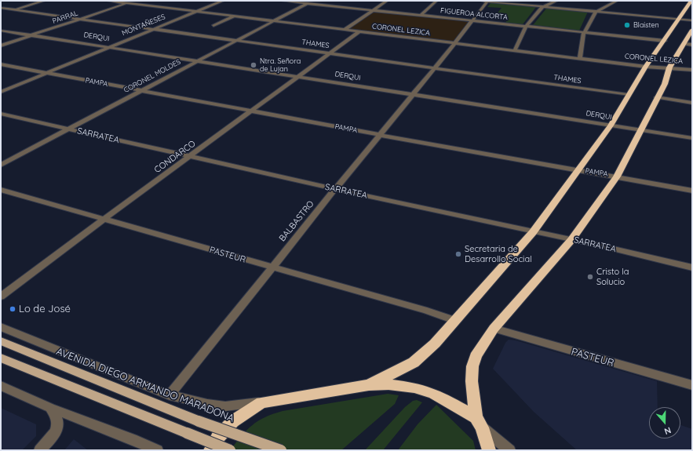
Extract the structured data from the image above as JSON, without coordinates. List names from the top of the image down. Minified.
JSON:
{"streets":{"main road":["AVENIDA DIEGO ARMANDO MARADONA"],"street":["FIGUEROA ALCORTA","PARRAL","MONTAÑESES","CORONEL LEZICA","DERQUI","THAMES","CORONEL MOLDES","PAMPA","SARRATEA","CONDARCO","BALBASTRO","PASTEUR"]},"crossings":[["FIGUEROA ALCORTA","CORONEL MOLDES"],["FIGUEROA ALCORTA","BALBASTRO"],["PARRAL","CORONEL LEZICA"],["PARRAL","DERQUI"],["PARRAL","THAMES"],["MONTAÑESES","CORONEL LEZICA"],["MONTAÑESES","DERQUI"],["MONTAÑESES","THAMES"],["MONTAÑESES","PAMPA"],["CORONEL LEZICA","CORONEL MOLDES"],["CORONEL LEZICA","CONDARCO"],["CORONEL LEZICA","BALBASTRO"],["DERQUI","CORONEL MOLDES"],["DERQUI","CONDARCO"],["DERQUI","BALBASTRO"],["THAMES","CORONEL MOLDES"],["THAMES","CONDARCO"],["THAMES","BALBASTRO"],["CORONEL MOLDES","PAMPA"],["CORONEL MOLDES","SARRATEA"],["PAMPA","CONDARCO"],["PAMPA","BALBASTRO"],["SARRATEA","CONDARCO"],["SARRATEA","BALBASTRO"],["CONDARCO","PASTEUR"],["BALBASTRO","PASTEUR"],["BALBASTRO","AVENIDA DIEGO ARMANDO MARADONA"]],"places":["Blaisten","Ntra. Señora de Lujan","Secretaria de Desarrollo Social","Cristo la Solucio","Lo de José"],"north":"bottom"}
